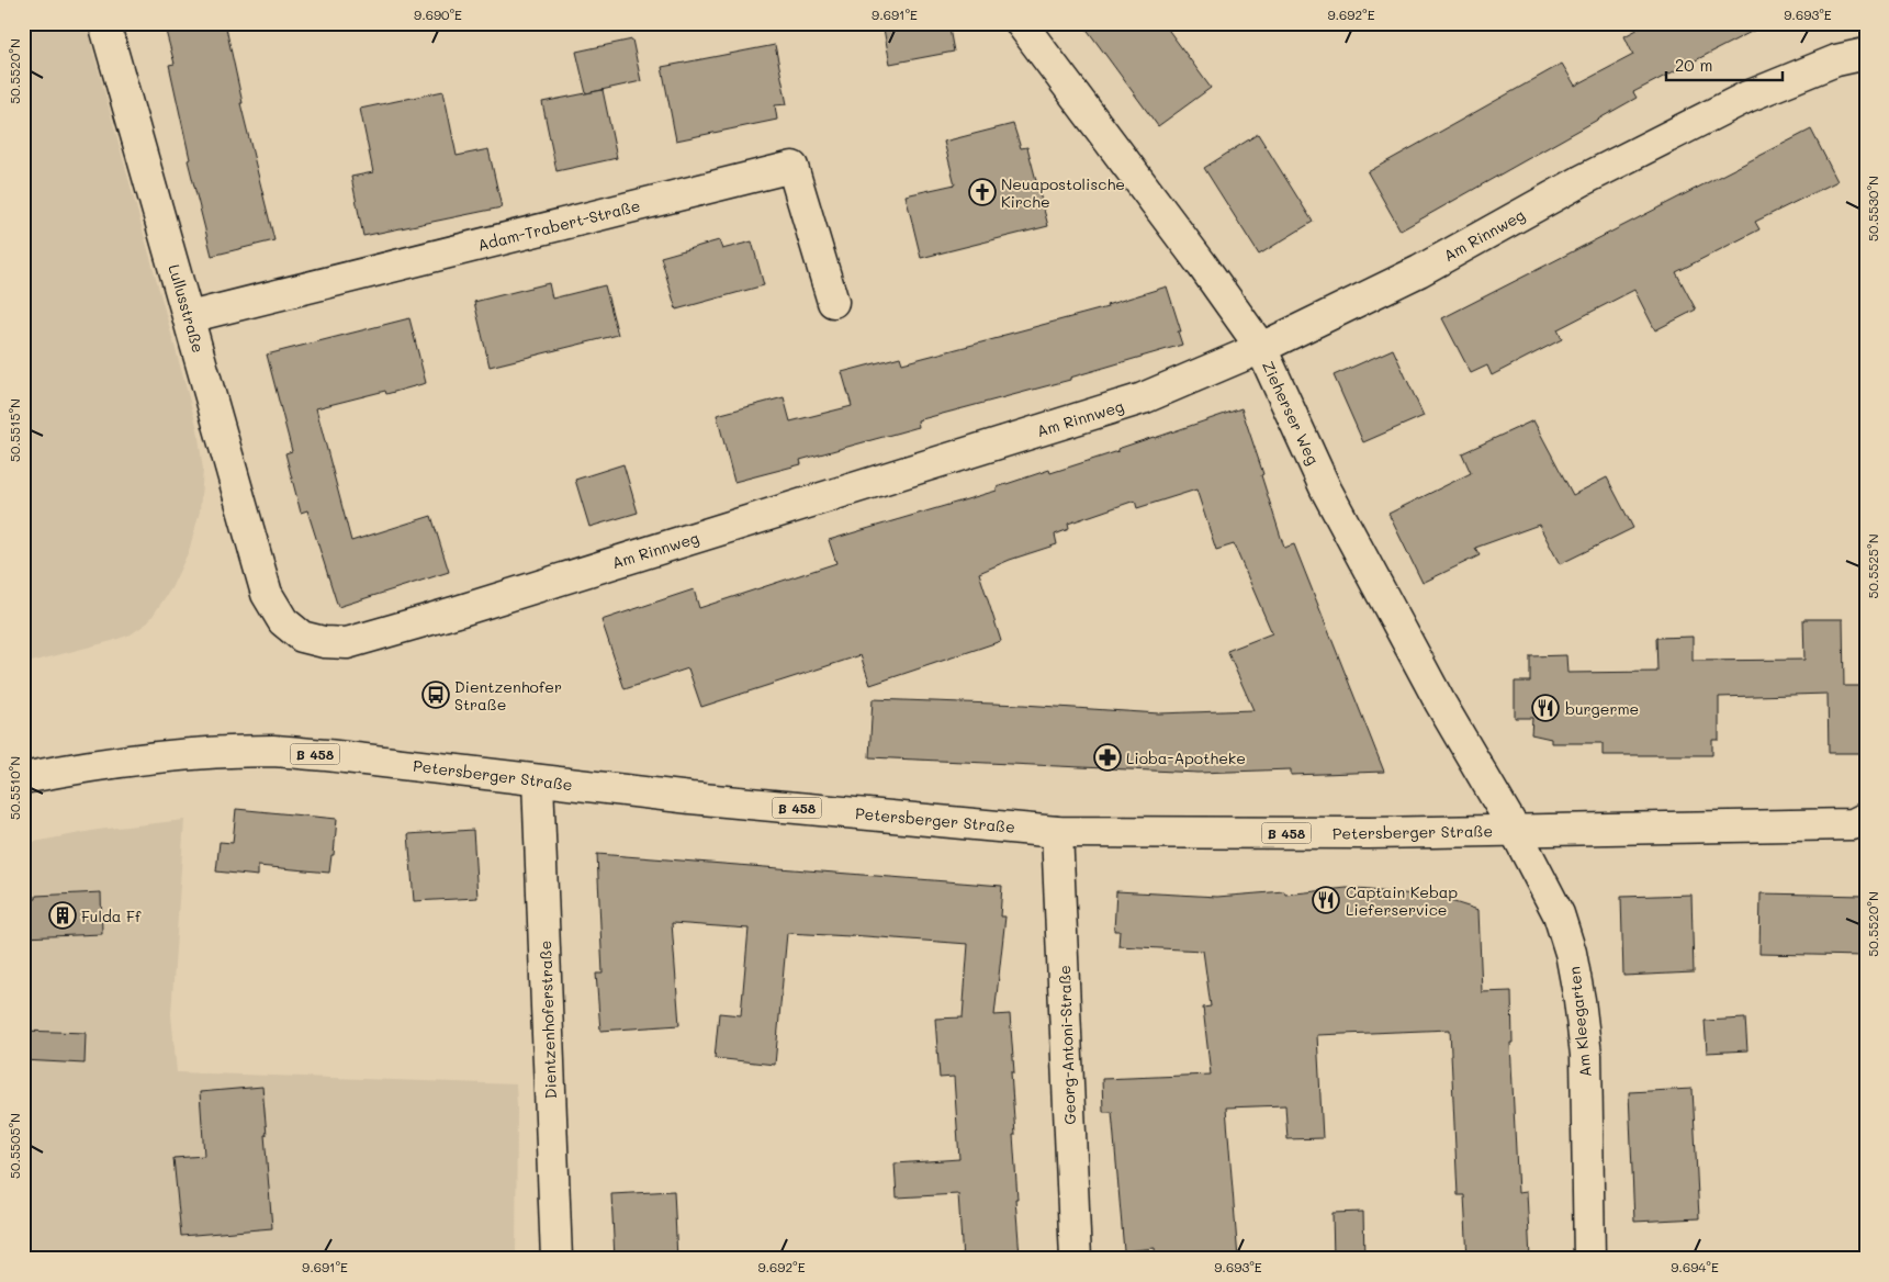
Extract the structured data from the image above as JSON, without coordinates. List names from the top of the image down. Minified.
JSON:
{"streets":{"street":["Adam-Trabert-Straße","Am Rinnweg","Lullusstraße","Zieherser Weg","B 458","Petersberger Straße","Dientzenhoferstraße","Am Kleegarten","Georg-Antoni-Straße"]},"crossings":[["Adam-Trabert-Straße","Lullusstraße"],["Am Rinnweg","Lullusstraße"],["Am Rinnweg","Zieherser Weg"],["Zieherser Weg","Petersberger Straße"],["Zieherser Weg","Am Kleegarten"],["Petersberger Straße","Dientzenhoferstraße"],["Petersberger Straße","Am Kleegarten"],["Petersberger Straße","Georg-Antoni-Straße"]],"places":{"church":["Neuapostolische Kirche"],"bus stop":["Dientzenhofer Straße"],"restaurant":["burgerme","Captain Kebap Lieferservice"],"pharmacy":["Lioba-Apotheke"],"building":["Fulda Ff"]},"scale_bar":"20 m","coordinates":["9.690°E","9.691°E","9.692°E","9.693°E","50.5520°N","50.5530°N","50.5515°N","50.5525°N","50.5510°N","50.5505°N","9.694°E"]}
